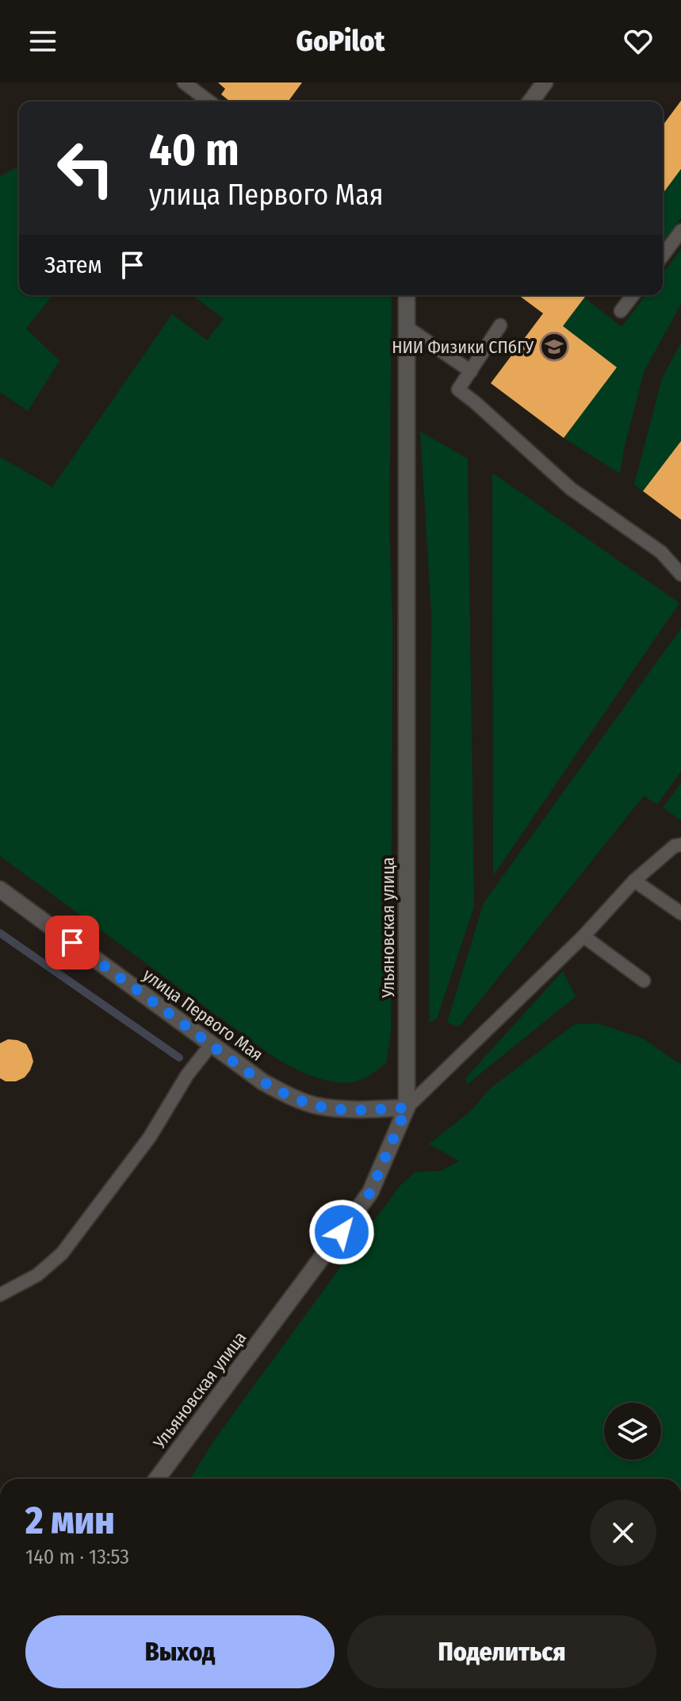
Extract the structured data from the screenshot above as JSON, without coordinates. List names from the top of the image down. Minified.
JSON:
{"streets":{"street":["Ульяновская улица","улица Первого Мая"]},"crossings":[["Ульяновская улица","улица Первого Мая"]],"places":{"school or university":["НИИ Физики СПбГУ"]},"page":{"header":"GoPilot","turn":["40 m","улица Первого Мая"],"then":"Затем","heading":["2 мин","140 m · 13:53"],"buttons":["Выход","Поделиться"]}}
